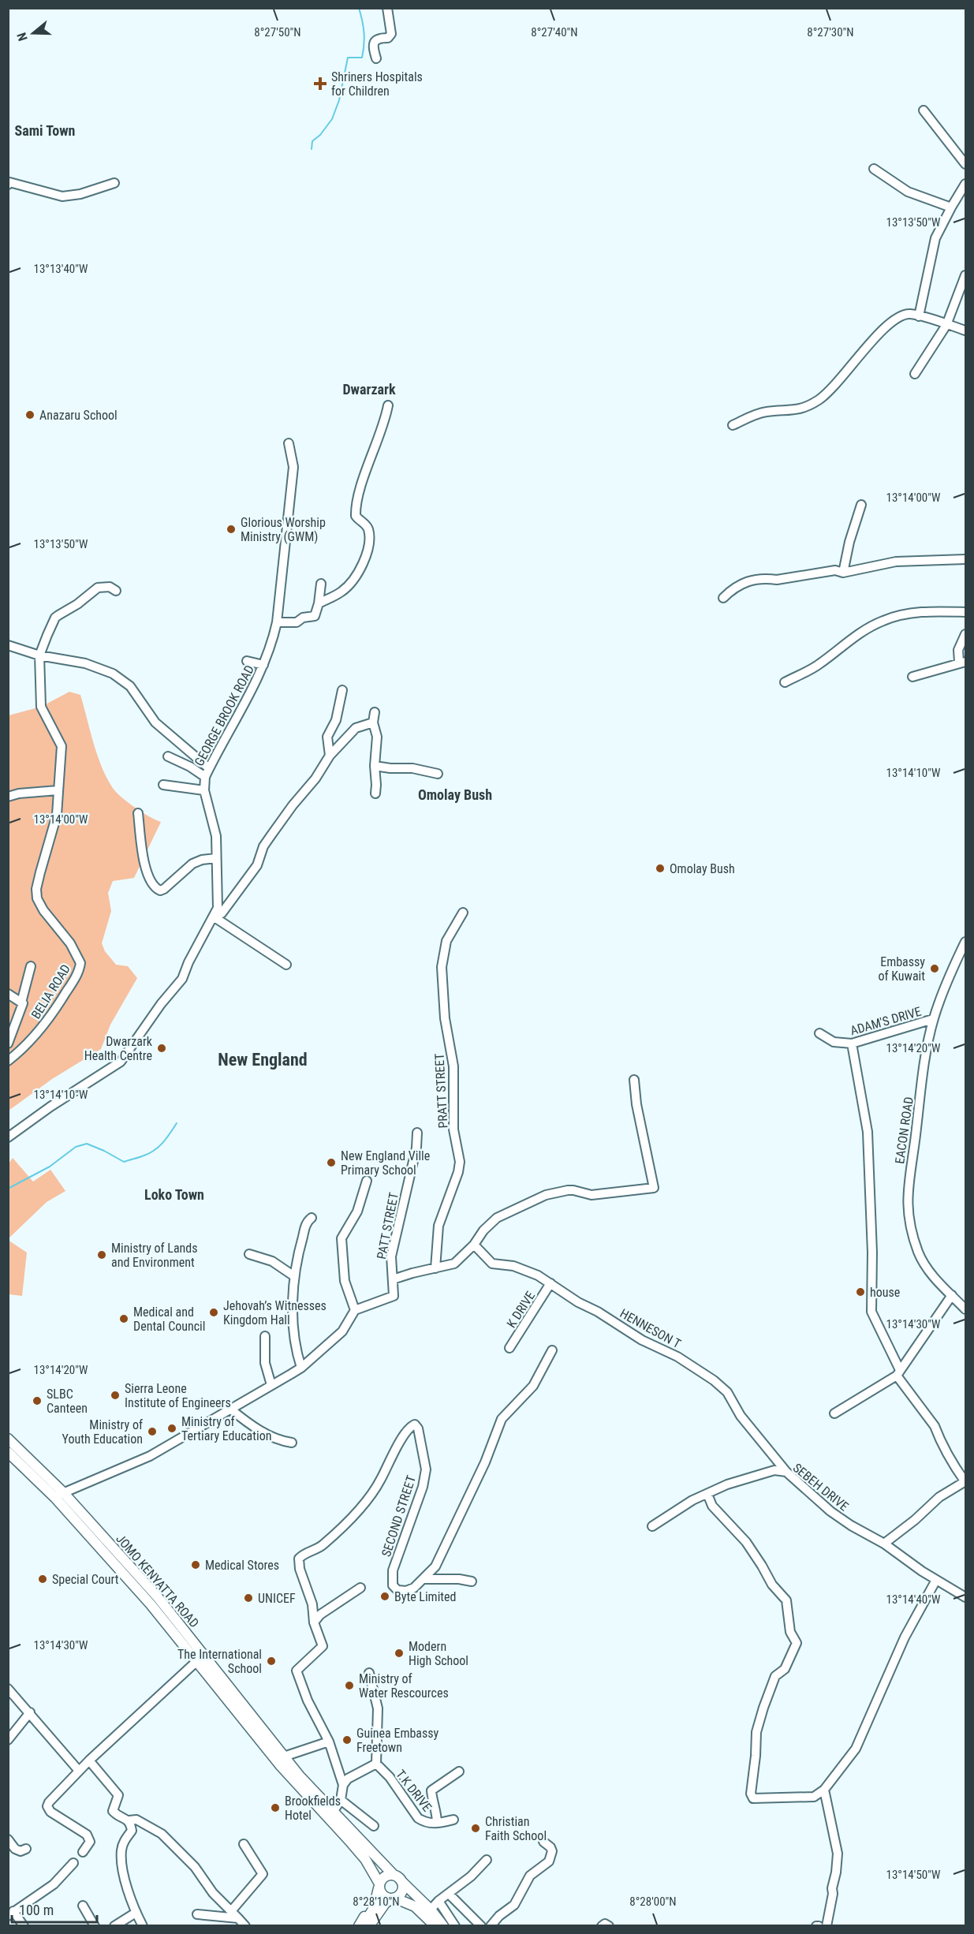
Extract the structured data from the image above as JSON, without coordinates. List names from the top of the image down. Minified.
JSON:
{"streets":{"main road":["JOMO KENYATTA ROAD"],"street":["GEORGE BROOK ROAD","BELIA ROAD","ADAM'S DRIVE","PRATT STREET","EACON ROAD","PATT STREET","K DRIVE","HENNESON T","SEBEH DRIVE","SECOND STREET","T.K DRIVE"]},"crossings":[["ADAM'S DRIVE","EACON ROAD"],["K DRIVE","HENNESON T"],["HENNESON T","SEBEH DRIVE"]],"districts":["Sami Town","Dwarzark","Omolay Bush","New England","Loko Town"],"places":{"health":["Shriners Hospitals for Children"],"other":["Anazaru School","Glorious Worship Ministry (GWM)","Omolay Bush","Embassy of Kuwait","Dwarzark Health Centre","New England Ville Primary School","Ministry of Lands and Environment","house","Jehovah’s Witnesses Kingdom Hall","Medical and Dental Council","Sierra Leone Institute of Engineers","SLBC Canteen","Ministry of Tertiary Education","Ministry of Youth Education","Medical Stores","Special Court","Byte Limited","UNICEF","Modern High School","The International School","Ministry of Water Rescources","Guinea Embassy Freetown","Brookfields Hotel","Christian Faith School"]},"scale_bar":"100 m","north":"left","coordinates":["8°27'50\"N","8°27'40\"N","8°27'30\"N","13°13'50\"W","13°13'40\"W","13°14'00\"W","13°14'10\"W","13°14'20\"W","13°14'30\"W","13°14'40\"W","13°14'50\"W","8°28'10\"N","8°28'00\"N"]}
